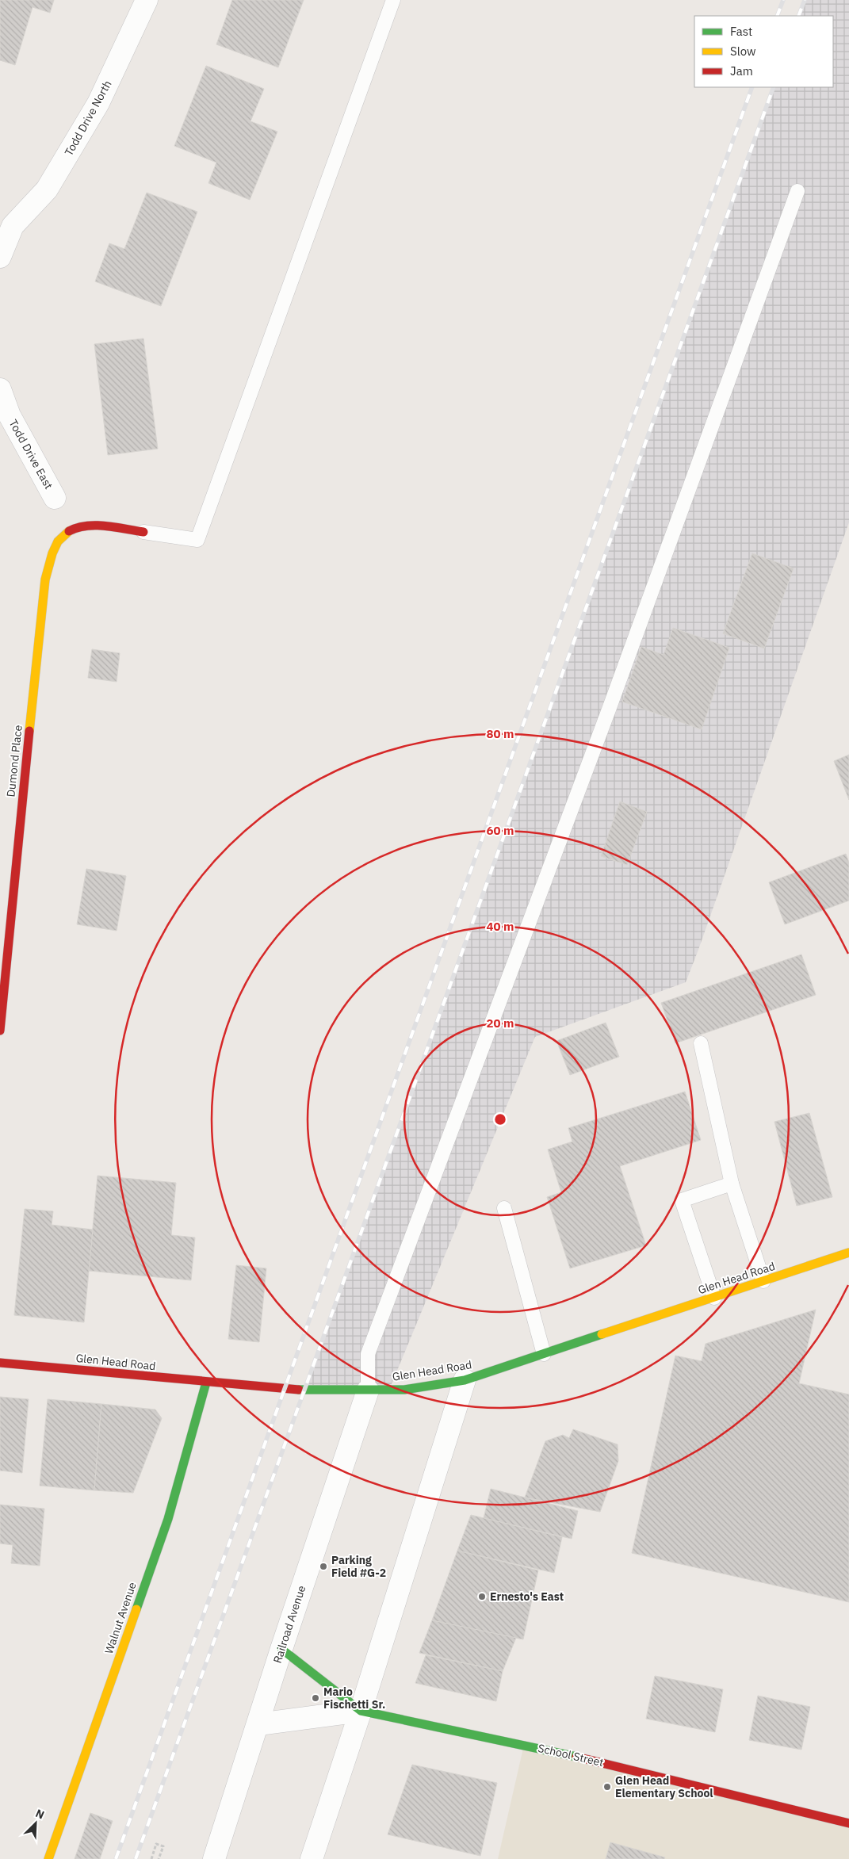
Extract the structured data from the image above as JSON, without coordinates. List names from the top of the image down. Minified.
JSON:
{"streets":{"street":["Todd Drive North","Todd Drive East","Dumond Place","Glen Head Road","Walnut Avenue","Railroad Avenue","School Street"]},"crossings":[["Glen Head Road","Walnut Avenue"],["Glen Head Road","Railroad Avenue"],["Railroad Avenue","School Street"]],"places":["Parking Field #G-2","Ernesto's East","Mario Fischetti Sr.","Glen Head Elementary School"],"legend":["Fast","Slow","Jam"],"north":"top right","rings":["80 m","60 m","40 m","20 m"]}
